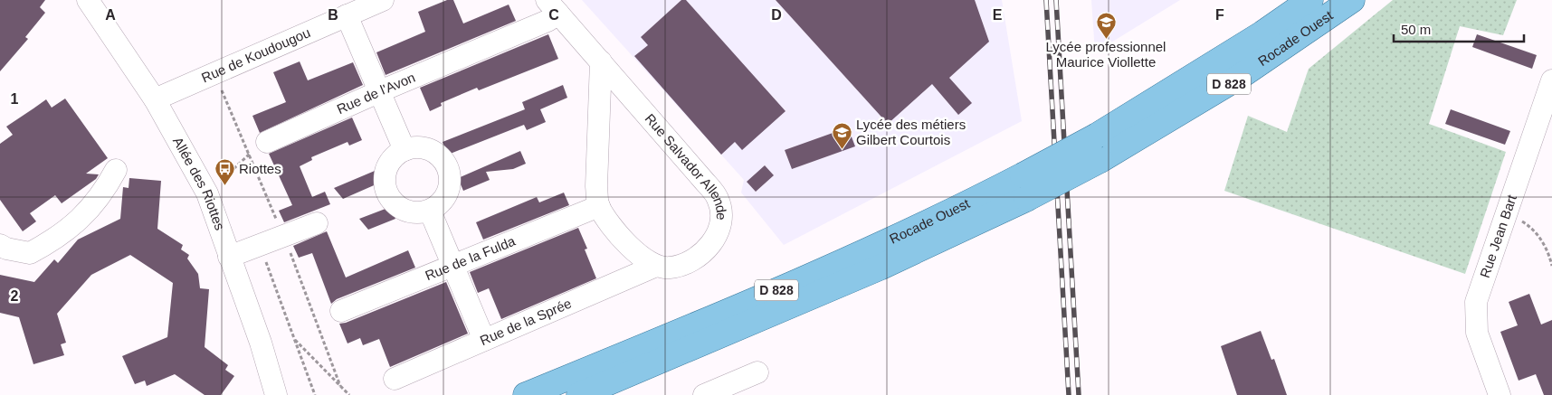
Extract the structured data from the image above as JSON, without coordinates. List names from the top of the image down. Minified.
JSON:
{"streets":{"main road":["Rocade Ouest","D 828"],"street":["Rue de Koudougou","Rue de l'Avon","Rue Salvador Allende","Allée des Riottes","Rue Jean Bart","Rue de la Fulda","Rue de la Sprée"]},"crossings":[["Rue de Koudougou","Allée des Riottes"],["Rue de l'Avon","Rue Salvador Allende"],["Rue Salvador Allende","Rue de la Sprée"]],"places":{"school or university":["Lycée professionnel Maurice Viollette","Lycée des métiers Gilbert Courtois"],"bus stop":["Riottes"]},"scale_bar":"50 m","grid":{"columns":["A","B","C","D","E","F"],"rows":["1","2"]}}
